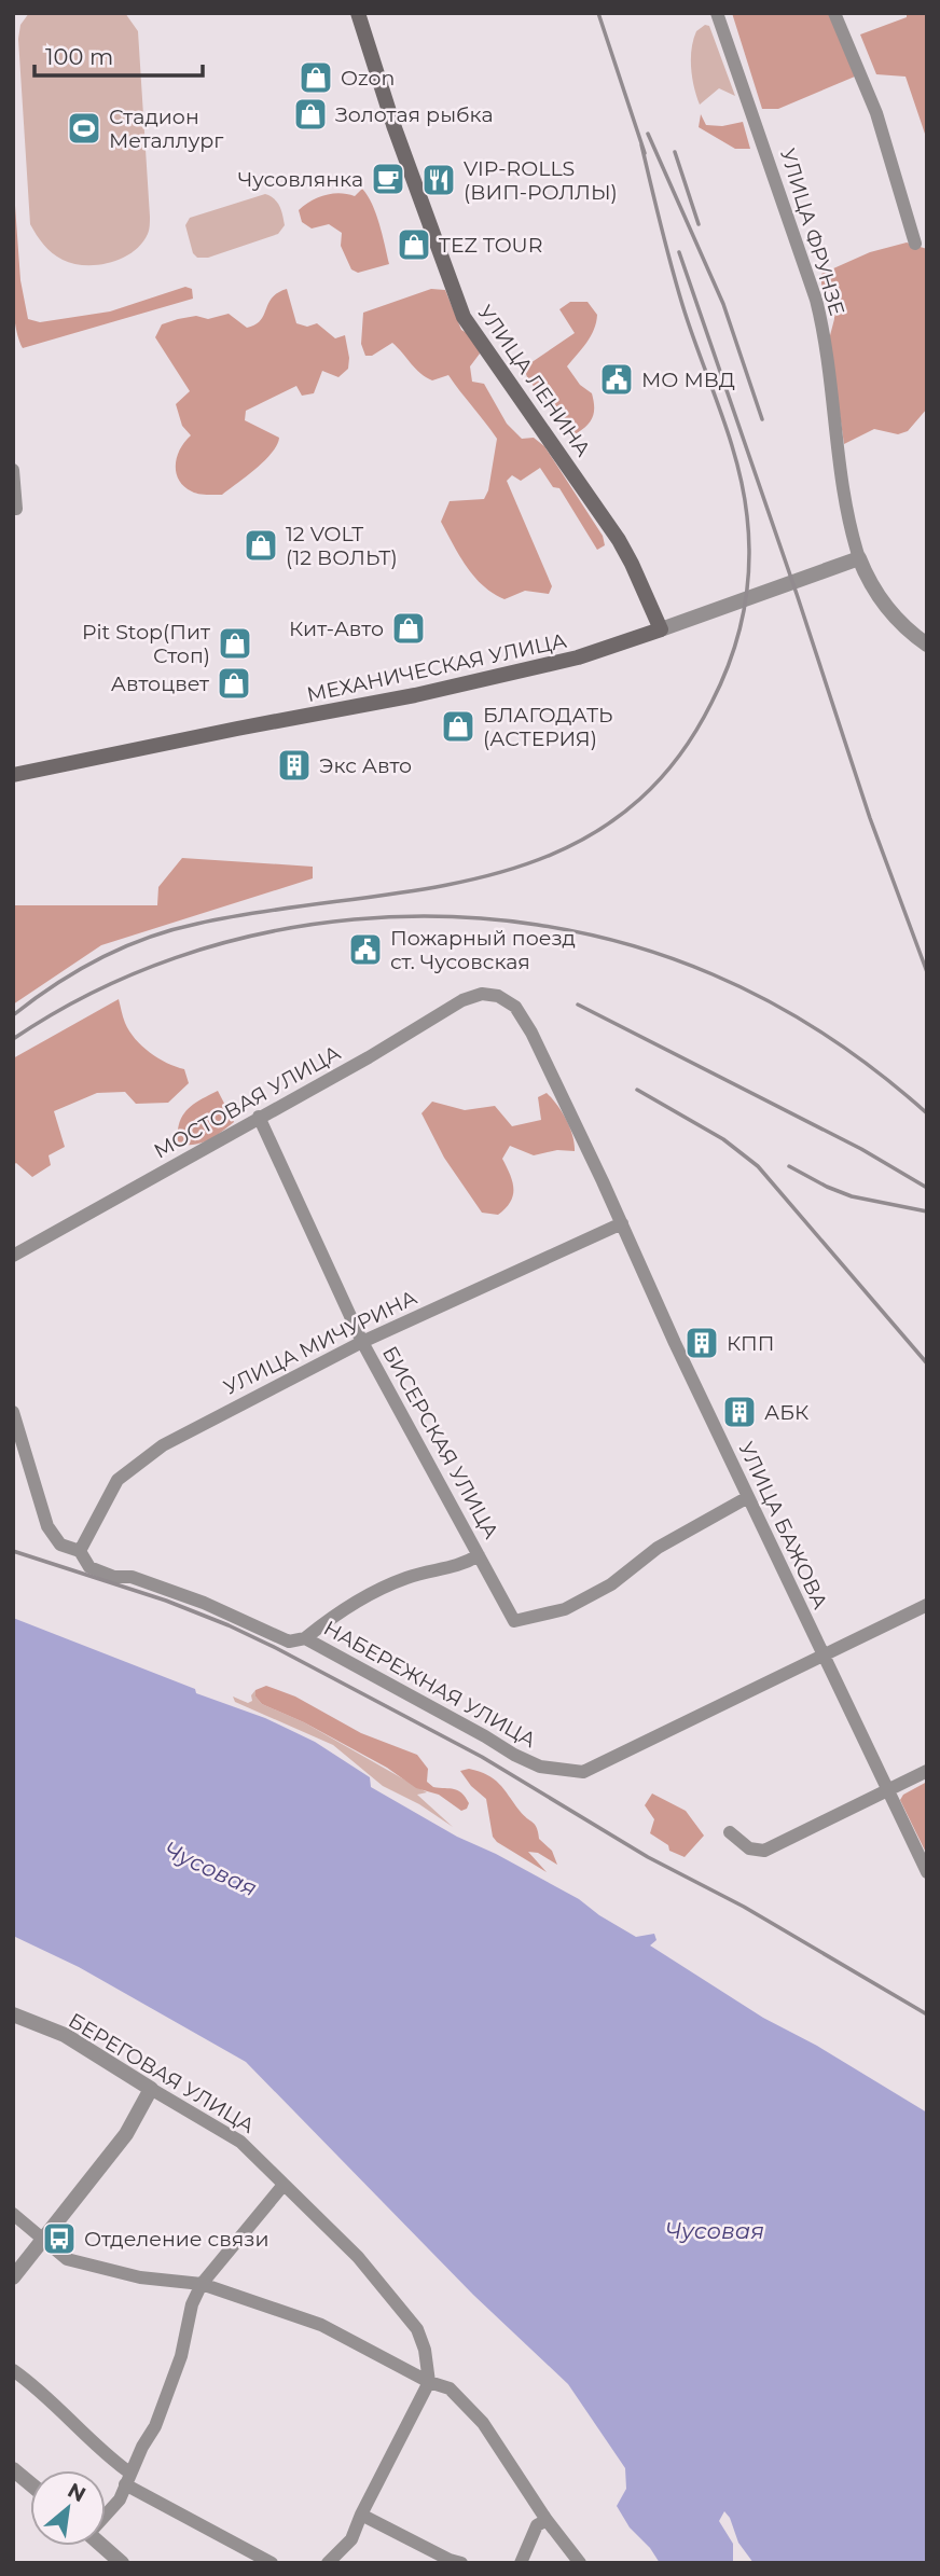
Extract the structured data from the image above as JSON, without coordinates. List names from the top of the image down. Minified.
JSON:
{"streets":{"main road":["УЛИЦА ЛЕНИНА","МЕХАНИЧЕСКАЯ УЛИЦА"],"street":["УЛИЦА ФРУНЗЕ","МОСТОВАЯ УЛИЦА","УЛИЦА МИЧУРИНА","БИСЕРСКАЯ УЛИЦА","УЛИЦА БАЖОВА","НАБЕРЕЖНАЯ УЛИЦА","БЕРЕГОВАЯ УЛИЦА"]},"crossings":[["УЛИЦА ФРУНЗЕ","МЕХАНИЧЕСКАЯ УЛИЦА"],["УЛИЦА ЛЕНИНА","МЕХАНИЧЕСКАЯ УЛИЦА"],["МОСТОВАЯ УЛИЦА","БИСЕРСКАЯ УЛИЦА"],["МОСТОВАЯ УЛИЦА","УЛИЦА БАЖОВА"],["УЛИЦА МИЧУРИНА","БИСЕРСКАЯ УЛИЦА"],["УЛИЦА МИЧУРИНА","УЛИЦА БАЖОВА"],["УЛИЦА МИЧУРИНА","НАБЕРЕЖНАЯ УЛИЦА"],["БИСЕРСКАЯ УЛИЦА","УЛИЦА БАЖОВА"],["УЛИЦА БАЖОВА","НАБЕРЕЖНАЯ УЛИЦА"]],"water":["Чусовая"],"places":{"shop":["Ozon","Золотая рыбка","TEZ TOUR","12 VOLT (12 ВОЛЬТ)","Кит-Авто","Pit Stop(Пит Стоп)","Автоцвет","БЛАГОДАТЬ (АСТЕРИЯ)"],"sports":["Стадион Металлург"],"cafe":["Чусовлянка"],"restaurant":["VIP-ROLLS (ВИП-РОЛЛЫ)"],"public building":["МО МВД","Пожарный поезд ст. Чусовская"],"building":["Экс Авто","КПП","АБК"],"bus stop":["Отделение связи"]},"scale_bar":"100 m","north":"top right"}
